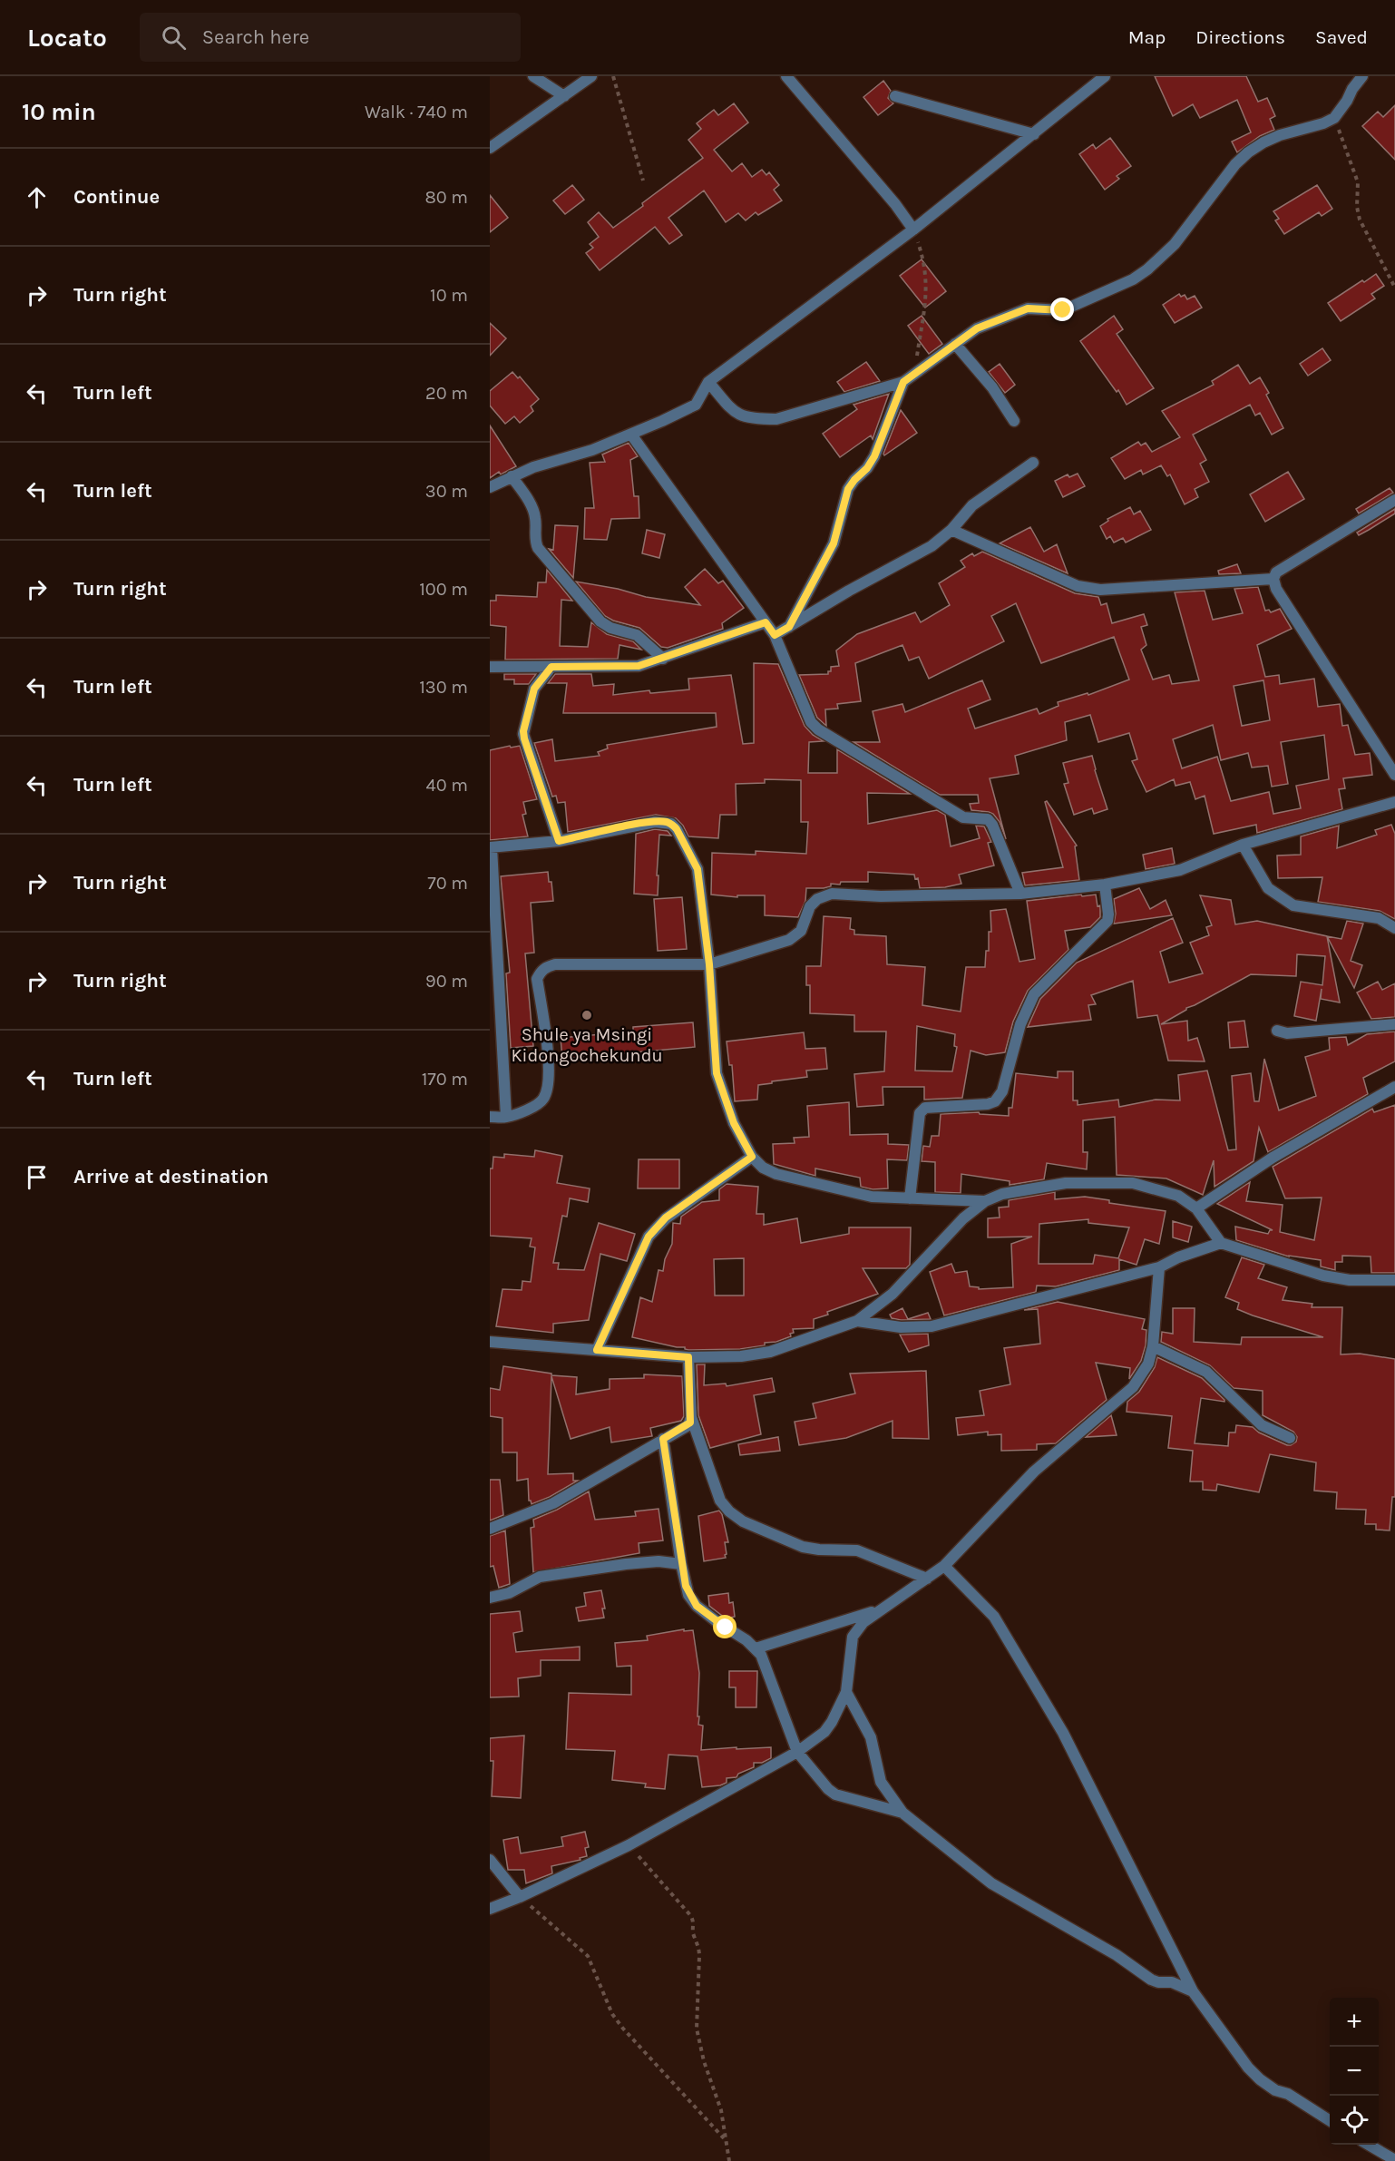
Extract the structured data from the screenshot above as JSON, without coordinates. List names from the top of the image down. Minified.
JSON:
{"places":["Shule ya Msingi Kidongochekundu"],"page":{"header":"Locato","search":"Search here","nav":["Map","Directions","Saved"],"heading":["10 min","Walk · 740 m"],"list":[["Continue","80 m"],["Turn right","10 m"],["Turn left","20 m"],["Turn left","30 m"],["Turn right","100 m"],["Turn left","130 m"],["Turn left","40 m"],["Turn right","70 m"],["Turn right","90 m"],["Turn left","170 m"],"Arrive at destination"],"map_buttons":["+","−"]}}
